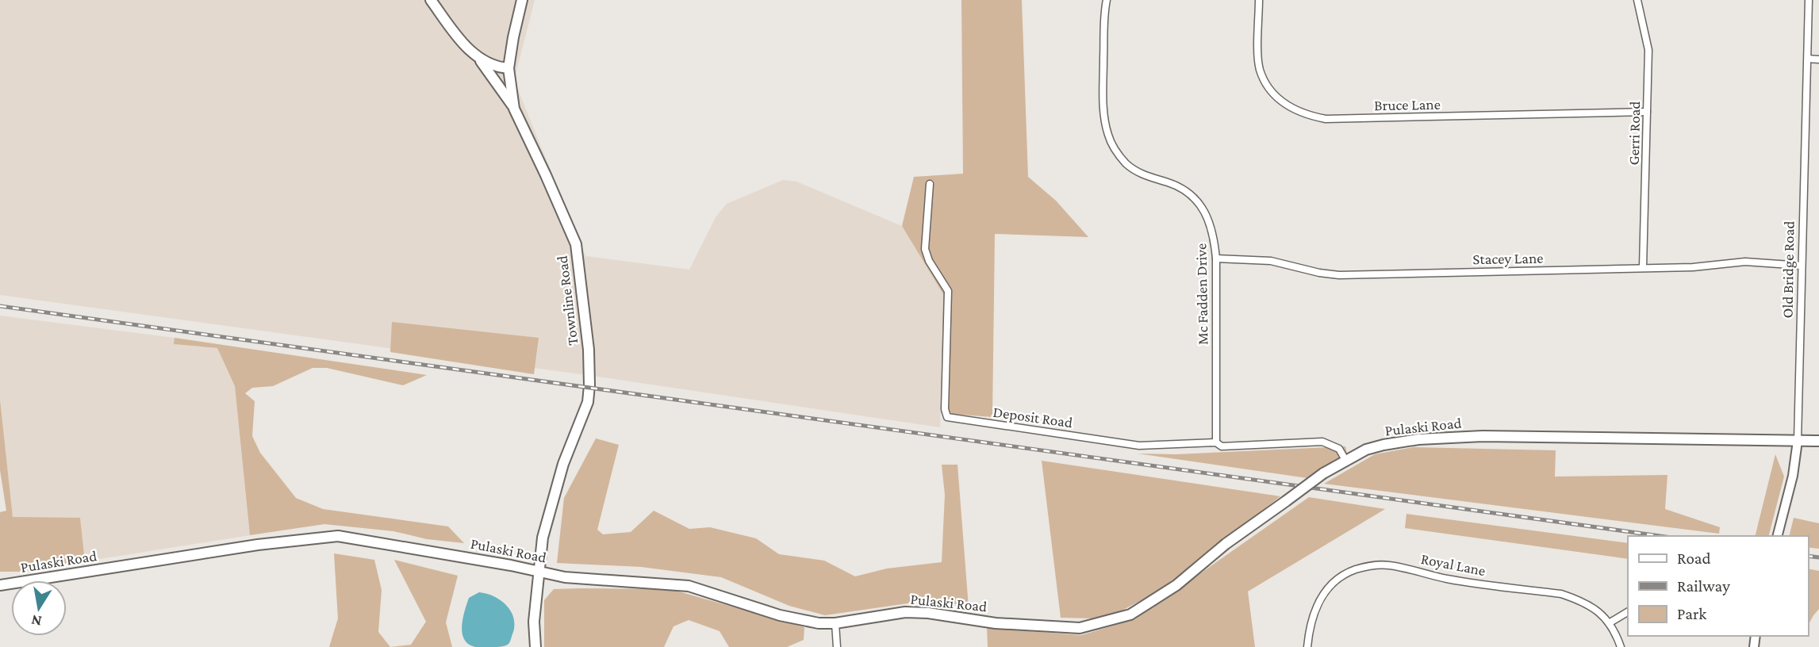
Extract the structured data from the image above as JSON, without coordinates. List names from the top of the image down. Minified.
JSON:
{"streets":{"main road":["Townline Road","Pulaski Road"],"street":["Bruce Lane","Gerri Road","Stacey Lane","Old Bridge Road","Mc Fadden Drive","Deposit Road","Royal Lane"]},"crossings":[["Bruce Lane","Gerri Road"],["Gerri Road","Stacey Lane"],["Stacey Lane","Old Bridge Road"],["Stacey Lane","Mc Fadden Drive"],["Old Bridge Road","Pulaski Road"],["Mc Fadden Drive","Deposit Road"],["Townline Road","Pulaski Road"],["Deposit Road","Pulaski Road"]],"legend":["Road","Railway","Park"],"north":"bottom"}
